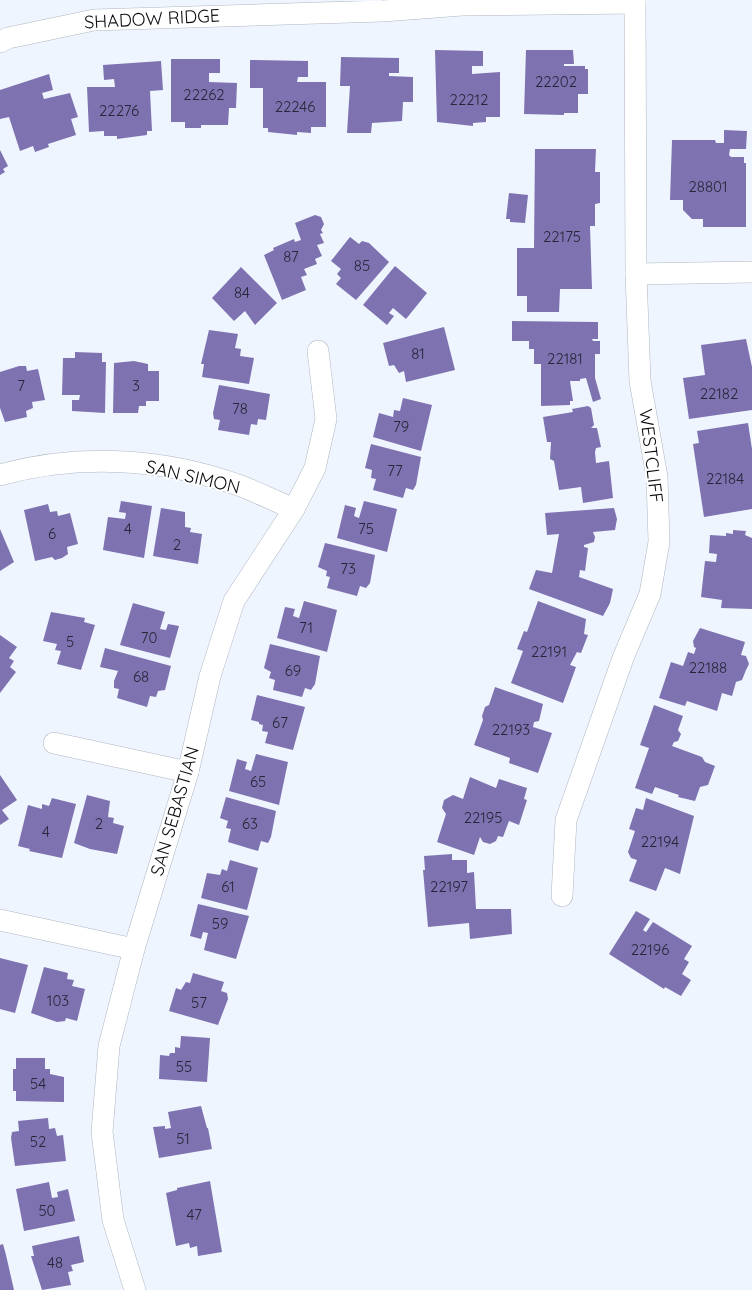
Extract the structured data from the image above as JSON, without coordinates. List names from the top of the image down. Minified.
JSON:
{"streets":{"street":["SHADOW RIDGE","WESTCLIFF","SAN SIMON","SAN SEBASTIAN"]},"crossings":[["SHADOW RIDGE","WESTCLIFF"],["SAN SIMON","SAN SEBASTIAN"]],"house_numbers":["22202","22262","22212","22246","22276","28801","22175","87","85","84","81","22181","7","3","22182","78","79","77","22184","4","75","6","2","73","71","70","5","22191","22188","69","68","67","22193","65","22195","2","63","4","22194","61","22197","59","22196","103","57","55","54","51","52","50","47","48"]}
